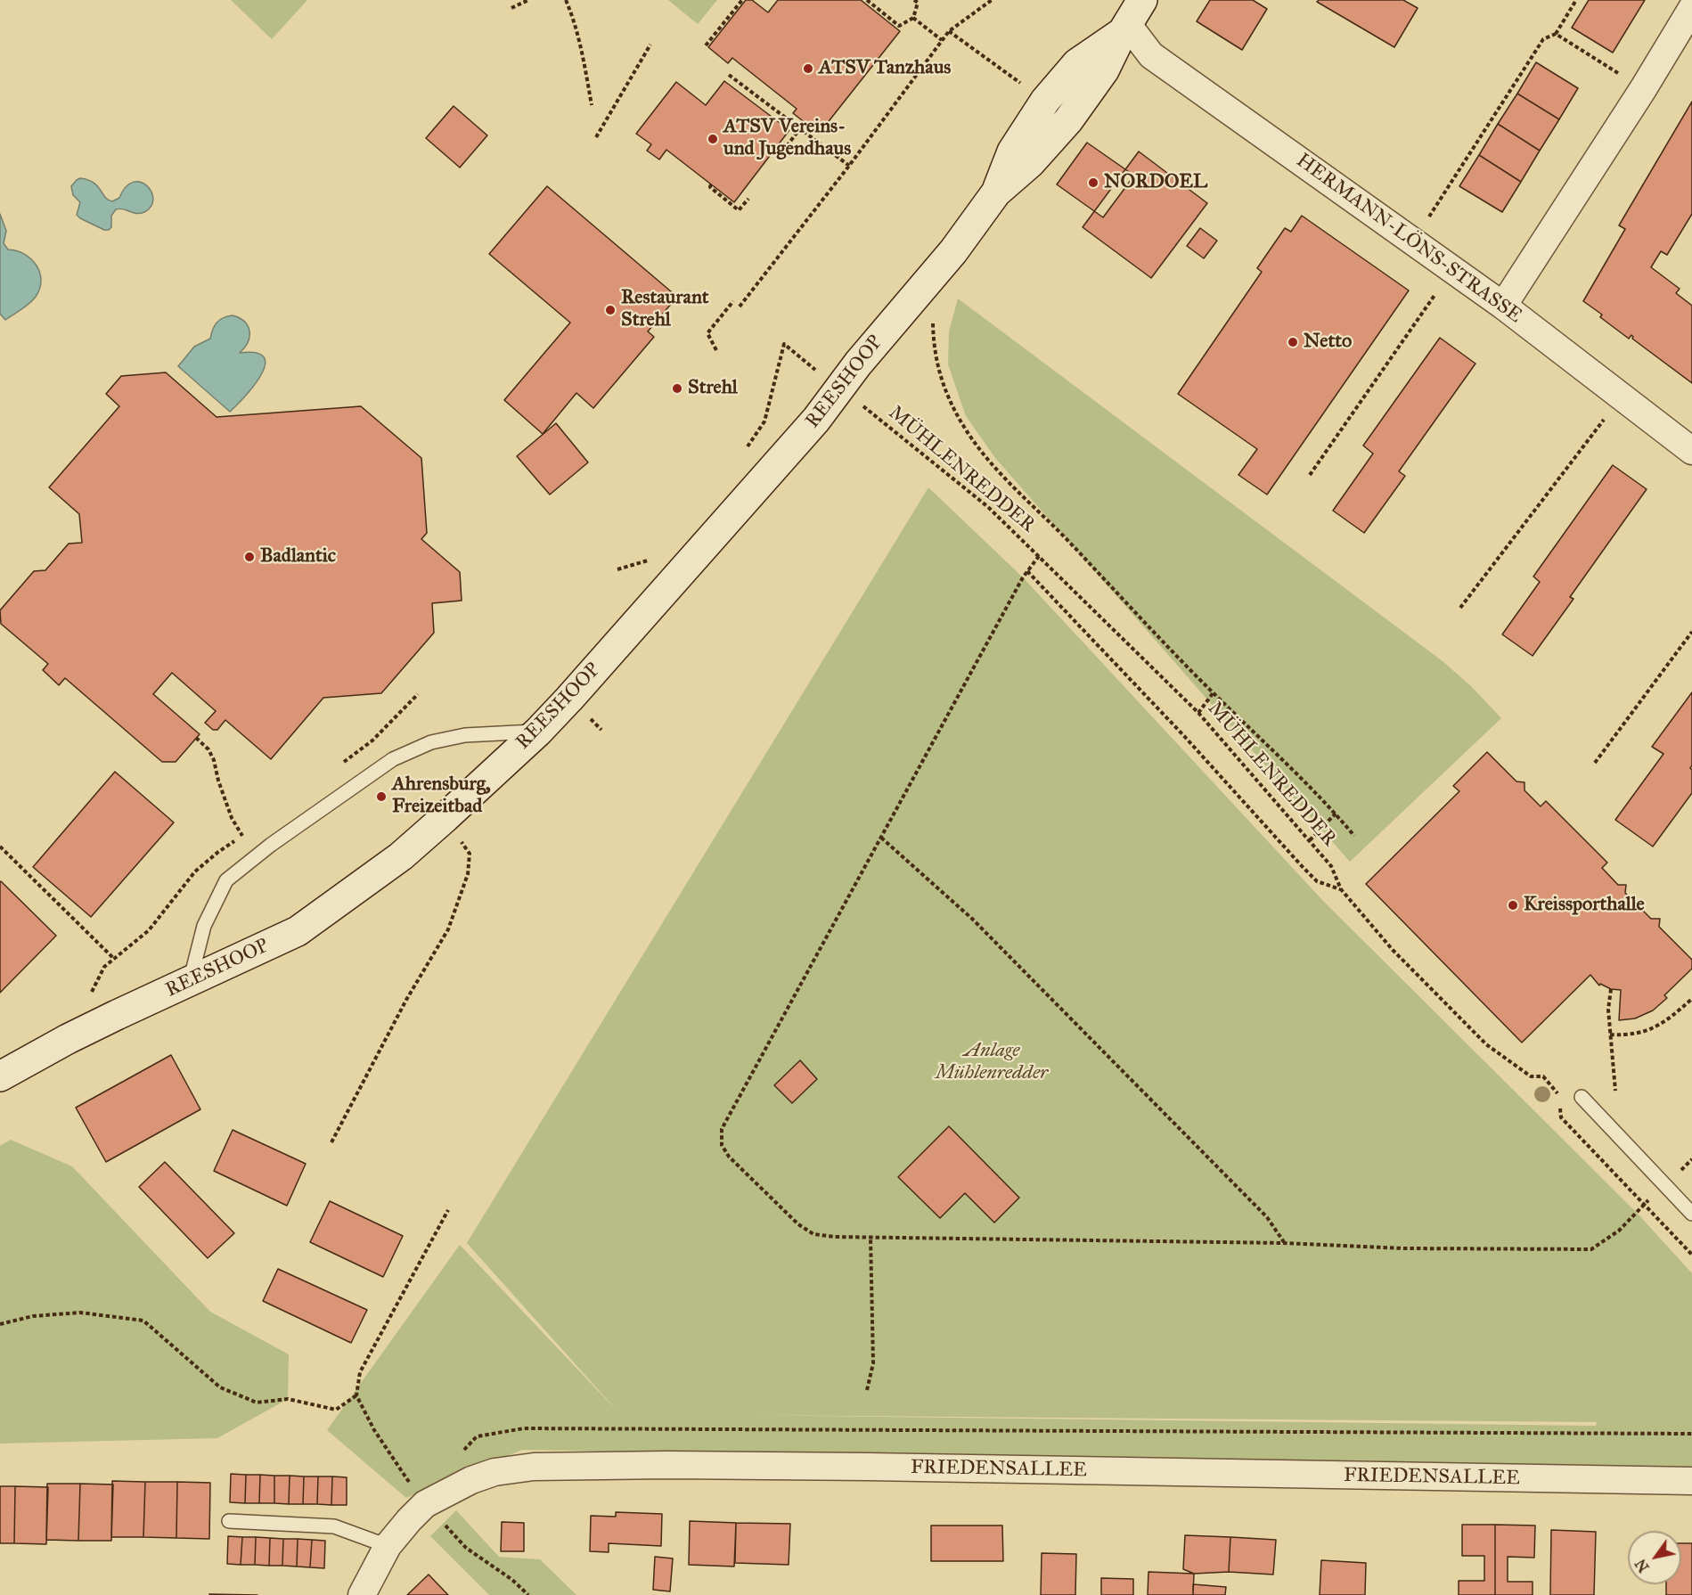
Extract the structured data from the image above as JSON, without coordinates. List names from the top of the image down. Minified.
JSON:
{"streets":{"street":["HERMANN-LÖNS-STRASSE","REESHOOP","FRIEDENSALLEE"],"path":["MÜHLENREDDER"]},"crossings":[["HERMANN-LÖNS-STRASSE","REESHOOP"],["REESHOOP","MÜHLENREDDER"]],"parks":["Anlage Mühlenredder"],"places":["ATSV Tanzhaus","ATSV Vereins- und Jugendhaus","NORDOEL","Restaurant Strehl","Netto","Strehl","Badlantic","Ahrensburg, Freizeitbad","Kreissporthalle"],"north":"bottom left"}
